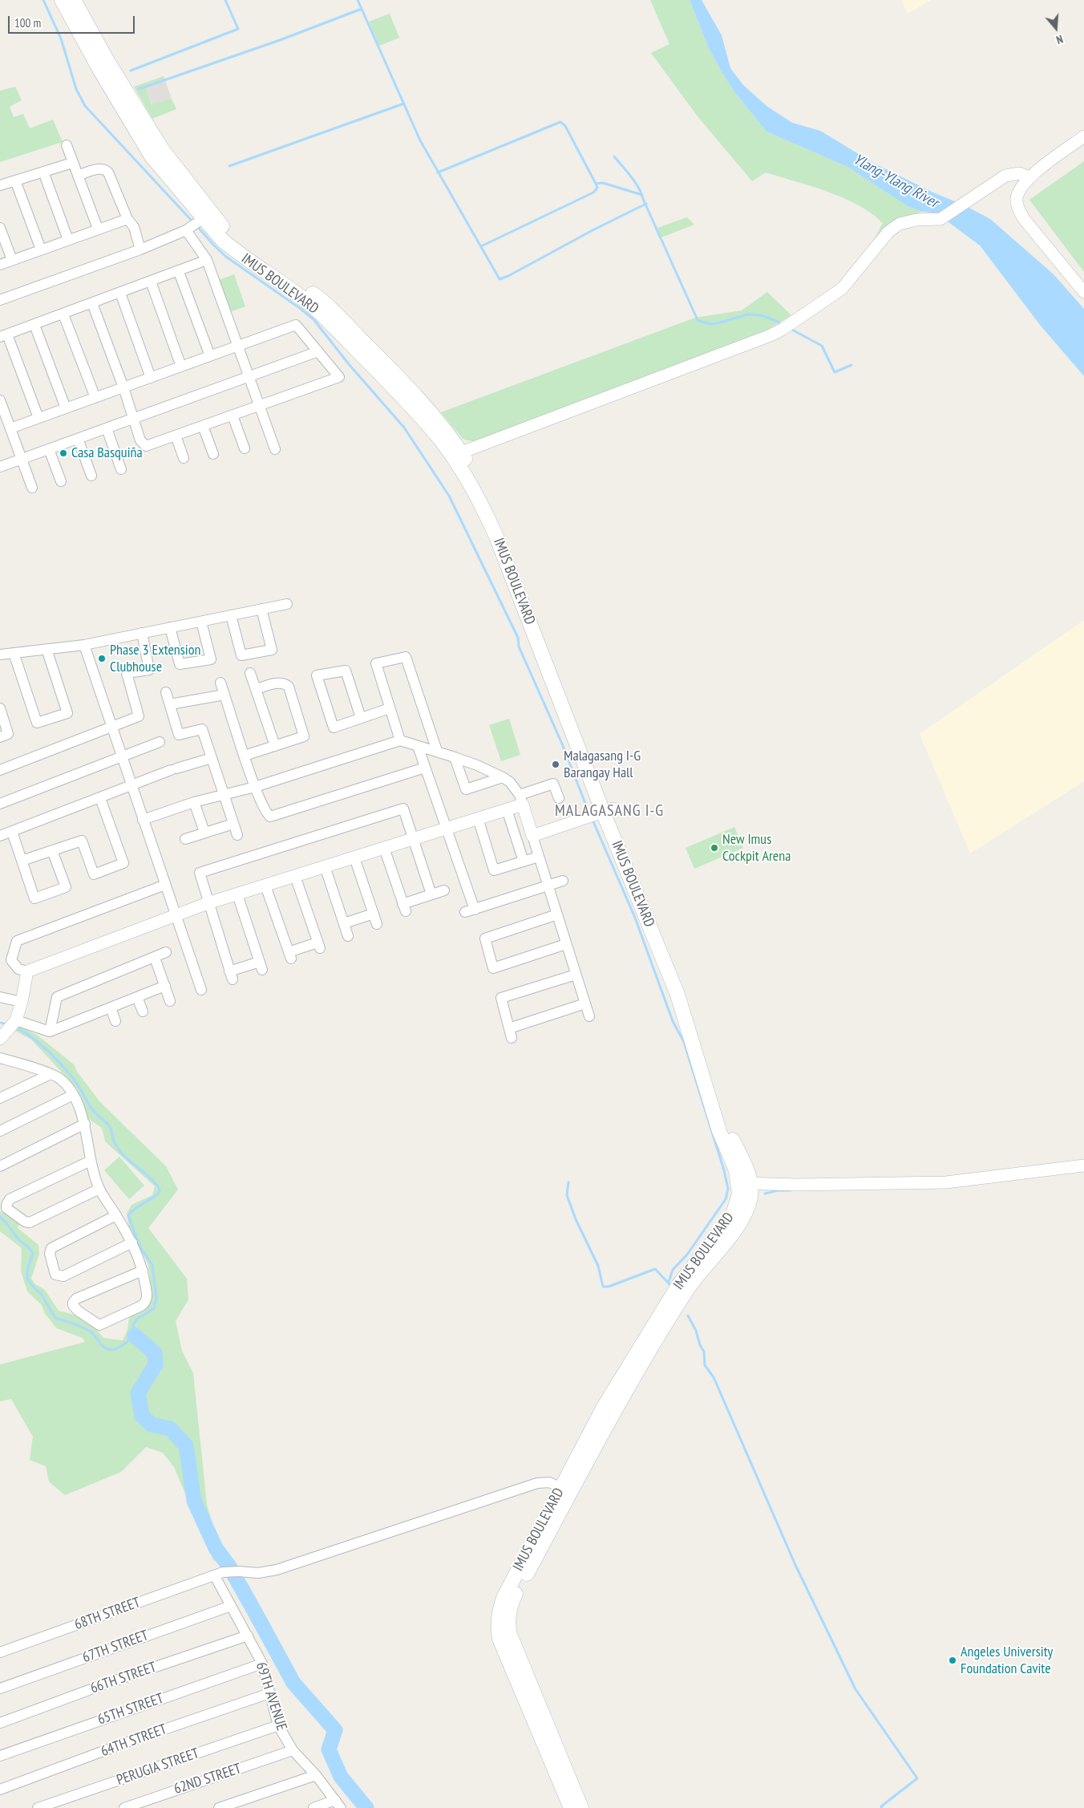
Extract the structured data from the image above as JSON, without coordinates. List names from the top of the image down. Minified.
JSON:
{"streets":{"main road":["IMUS BOULEVARD"],"street":["68TH STREET","67TH STREET","66TH STREET","69TH AVENUE","65TH STREET","64TH STREET","PERUGIA STREET","62ND STREET"]},"crossings":[["IMUS BOULEVARD","68TH STREET"],["68TH STREET","69TH AVENUE"],["67TH STREET","69TH AVENUE"],["66TH STREET","69TH AVENUE"],["69TH AVENUE","65TH STREET"],["69TH AVENUE","64TH STREET"],["69TH AVENUE","PERUGIA STREET"],["69TH AVENUE","62ND STREET"]],"districts":["MALAGASANG I-G"],"water":["Ylang-Ylang River"],"places":["Casa Basquiña","Phase 3 Extension Clubhouse","Malagasang I-G Barangay Hall","New Imus Cockpit Arena","Angeles University Foundation Cavite"],"scale_bar":"100 m","north":"bottom"}
